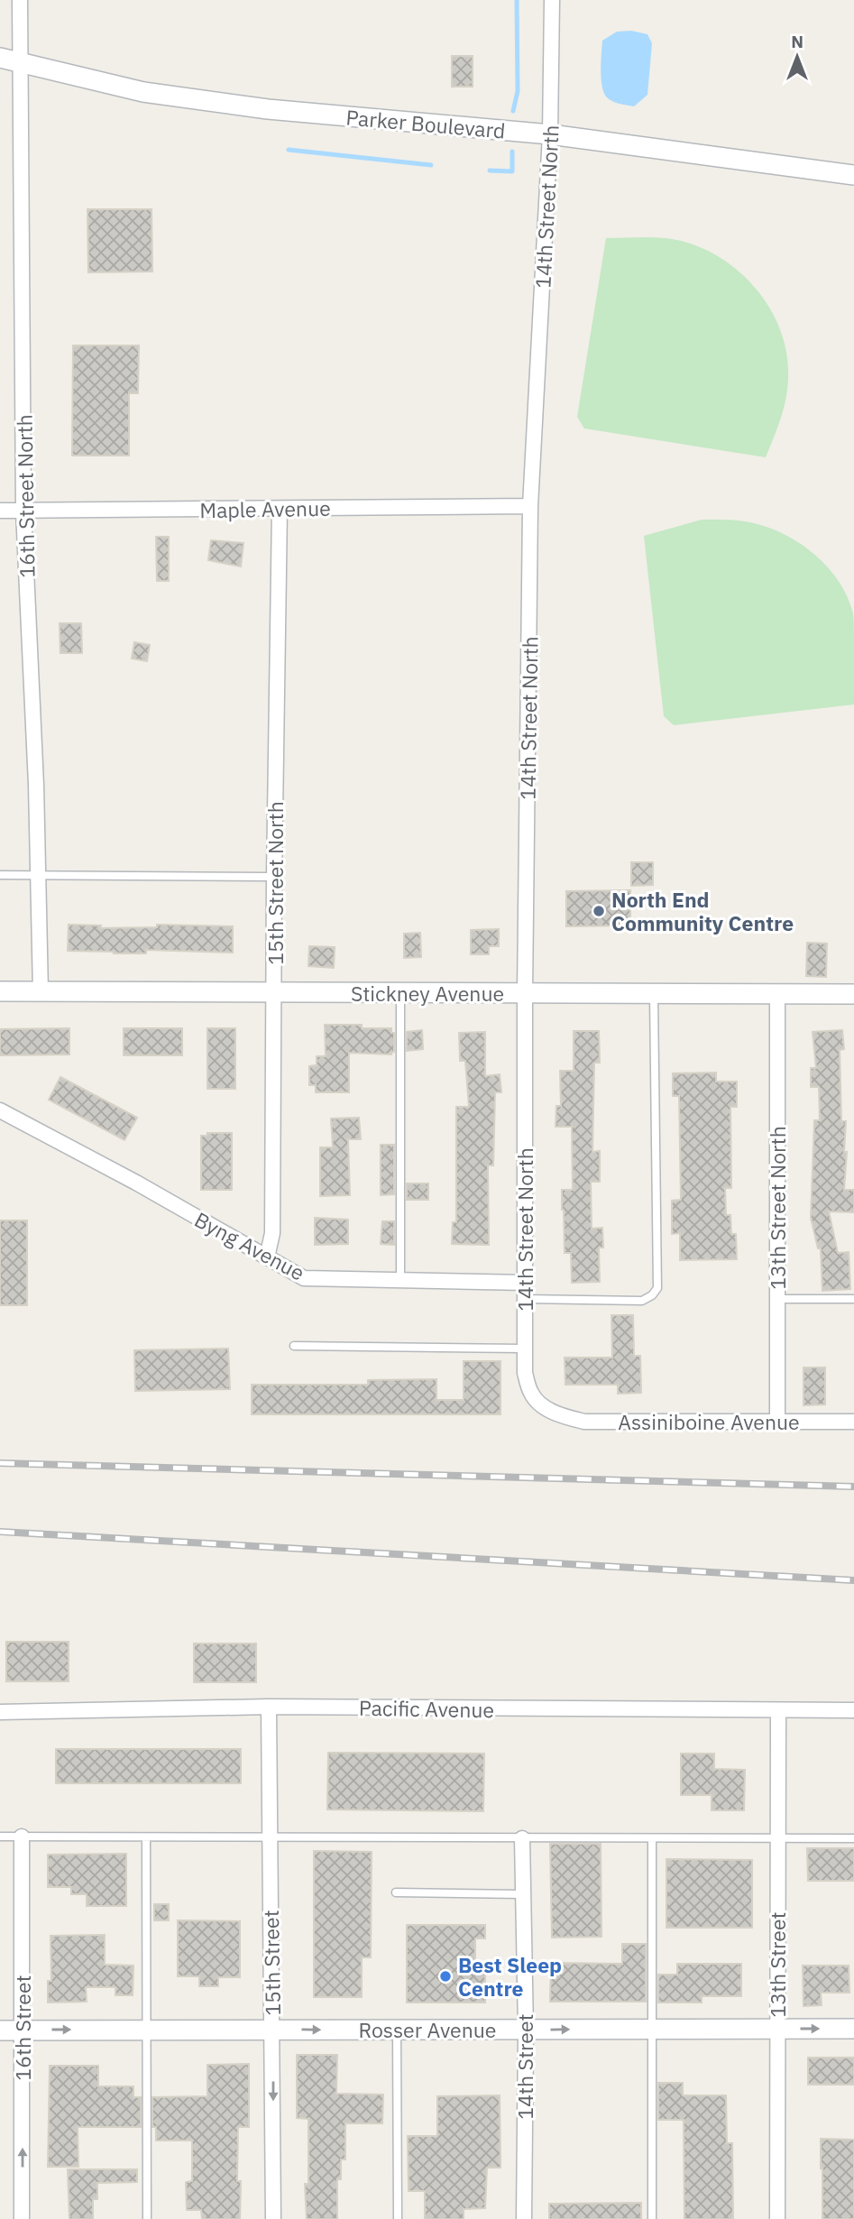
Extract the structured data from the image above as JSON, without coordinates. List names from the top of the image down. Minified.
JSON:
{"streets":{"street":["Parker Boulevard","14th Street North","16th Street North","Maple Avenue","15th Street North","Stickney Avenue","13th Street North","Byng Avenue","Assiniboine Avenue","Pacific Avenue","15th Street","13th Street","16th Street","Rosser Avenue","14th Street"]},"crossings":[["Parker Boulevard","14th Street North"],["Parker Boulevard","16th Street North"],["14th Street North","Maple Avenue"],["14th Street North","Stickney Avenue"],["14th Street North","Byng Avenue"],["14th Street North","Assiniboine Avenue"],["16th Street North","Maple Avenue"],["16th Street North","Stickney Avenue"],["Maple Avenue","15th Street North"],["15th Street North","Stickney Avenue"],["15th Street North","Byng Avenue"],["Stickney Avenue","13th Street North"],["13th Street North","Assiniboine Avenue"],["Pacific Avenue","15th Street"],["Pacific Avenue","13th Street"],["15th Street","Rosser Avenue"],["13th Street","Rosser Avenue"],["16th Street","Rosser Avenue"],["Rosser Avenue","14th Street"]],"one_way":["15th Street","16th Street","Rosser Avenue"],"places":["North End Community Centre","Best Sleep Centre"],"north":"top"}
